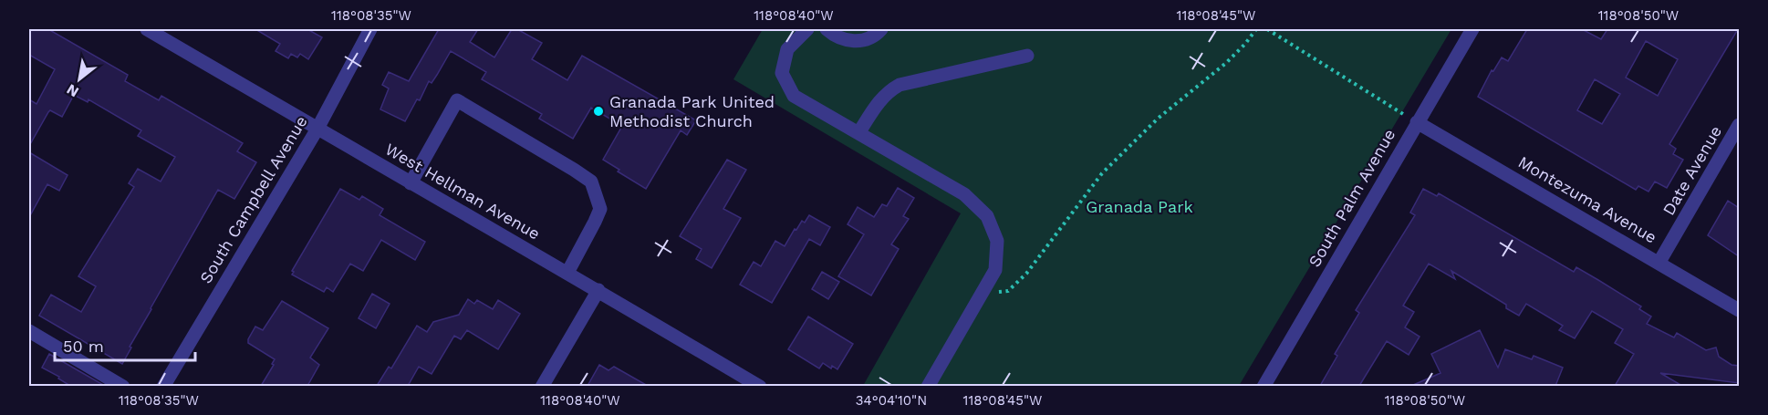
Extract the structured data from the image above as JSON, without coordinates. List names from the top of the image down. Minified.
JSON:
{"streets":{"street":["Date Avenue","West Hellman Avenue","South Palm Avenue","South Campbell Avenue","Montezuma Avenue"]},"crossings":[["Date Avenue","Montezuma Avenue"],["West Hellman Avenue","South Campbell Avenue"],["South Palm Avenue","Montezuma Avenue"]],"parks":["Granada Park"],"places":["Granada Park United Methodist Church"],"scale_bar":"50 m","north":"bottom left","coordinates":["118°08'35\"W","118°08'40\"W","118°08'45\"W","118°08'50\"W","34°04'10\"N"]}
